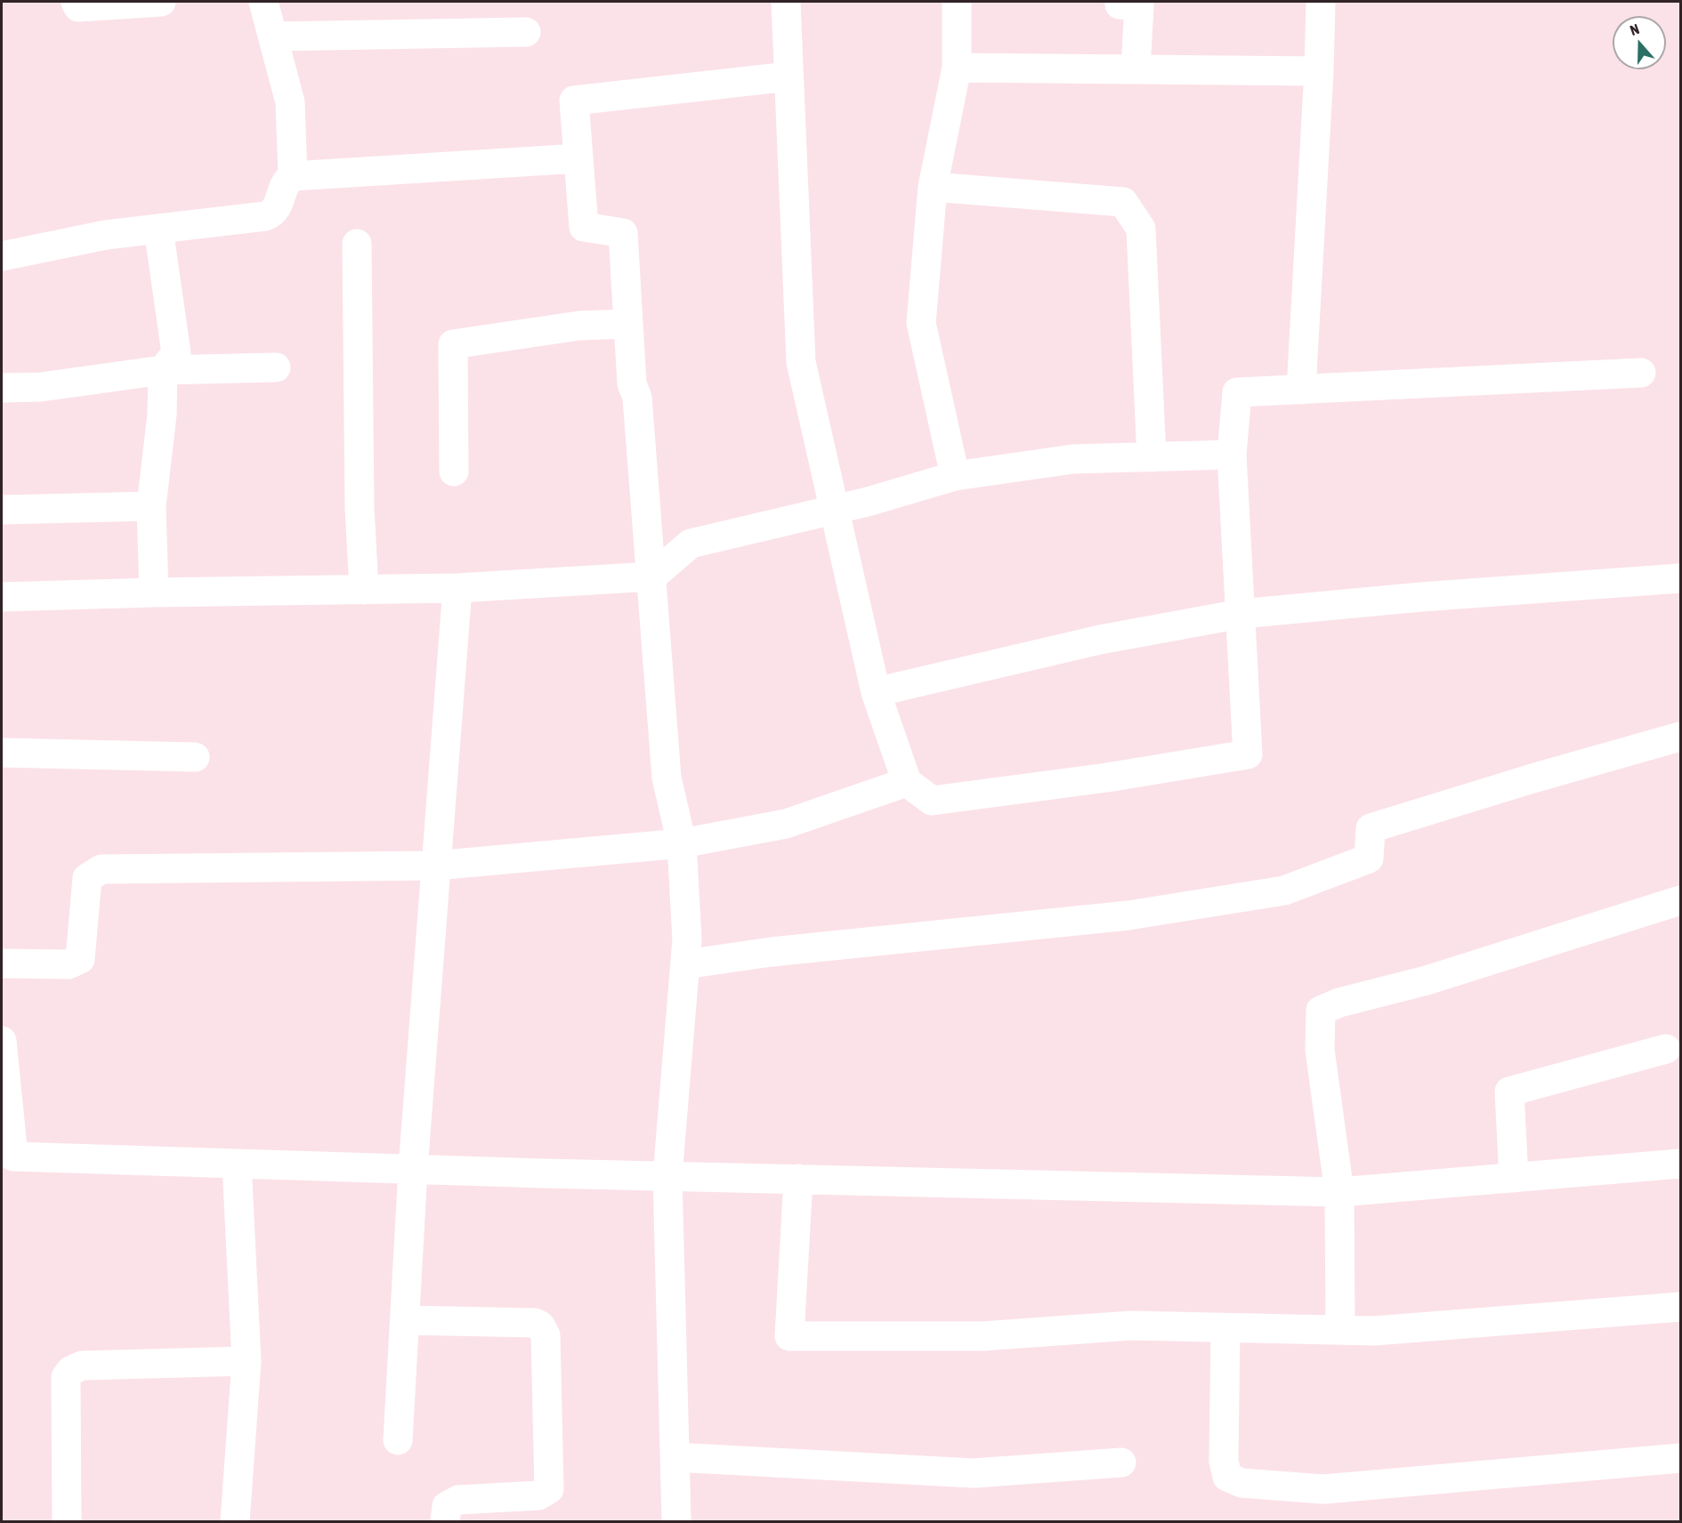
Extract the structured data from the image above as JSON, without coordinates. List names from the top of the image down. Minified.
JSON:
{"north":"top"}
